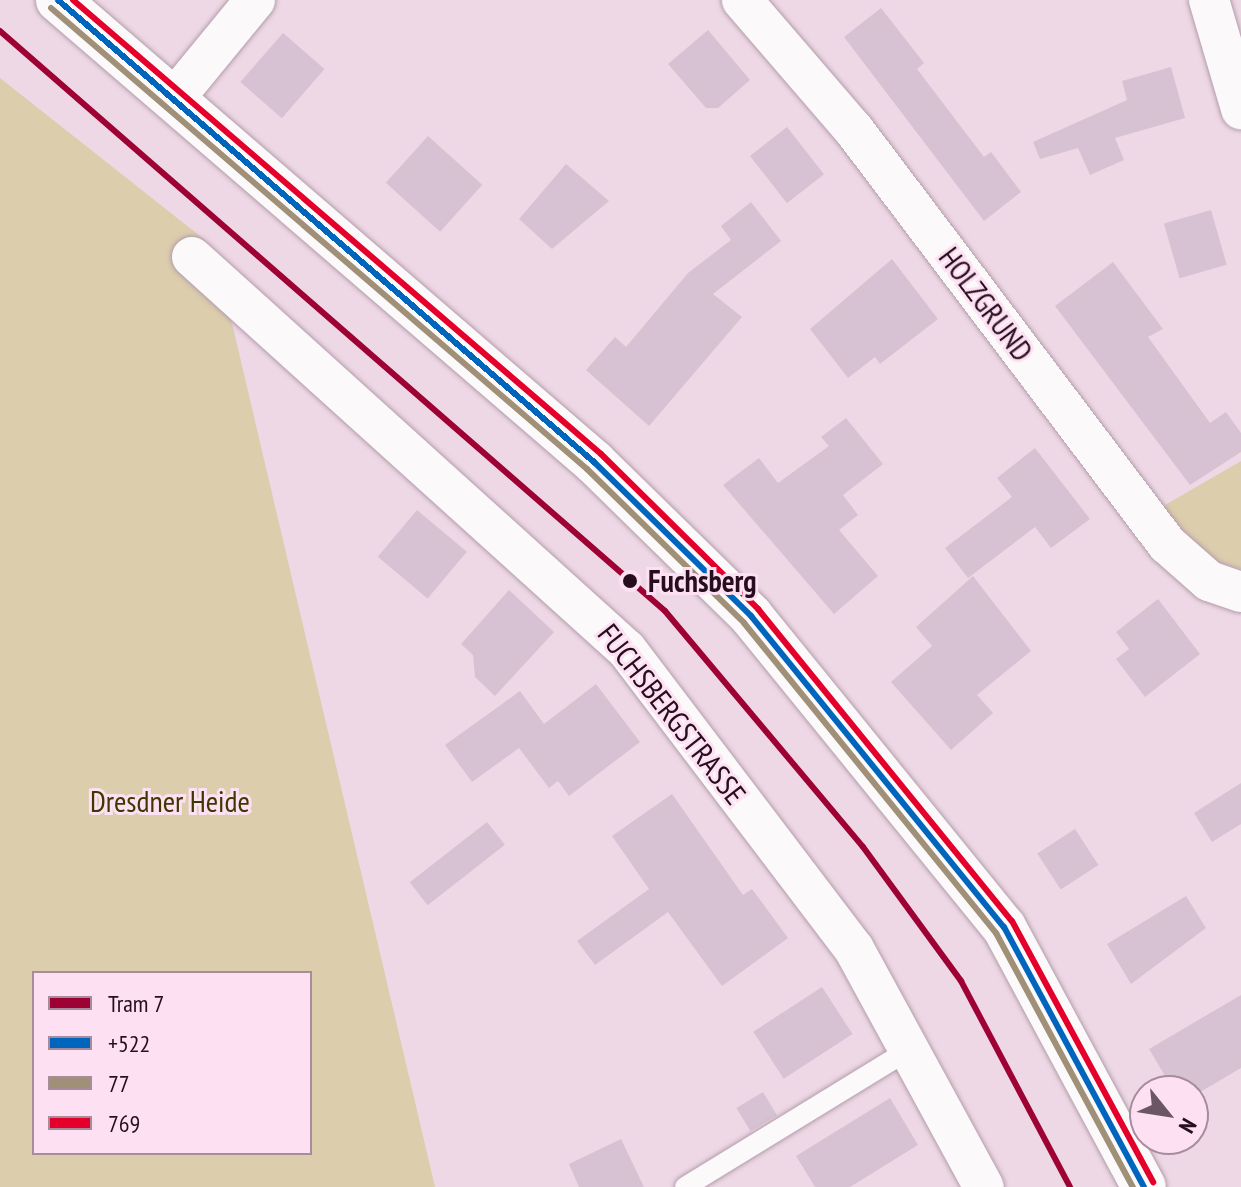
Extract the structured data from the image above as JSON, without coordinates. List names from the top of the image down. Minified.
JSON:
{"streets":{"street":["HOLZGRUND","FUCHSBERGSTRASSE"]},"parks":["Dresdner Heide"],"places":["Fuchsberg"],"lines":["transit line +522","transit line 769","transit line 77","tram line 7"],"legend":["Tram 7","+522","77","769"],"north":"bottom right"}
